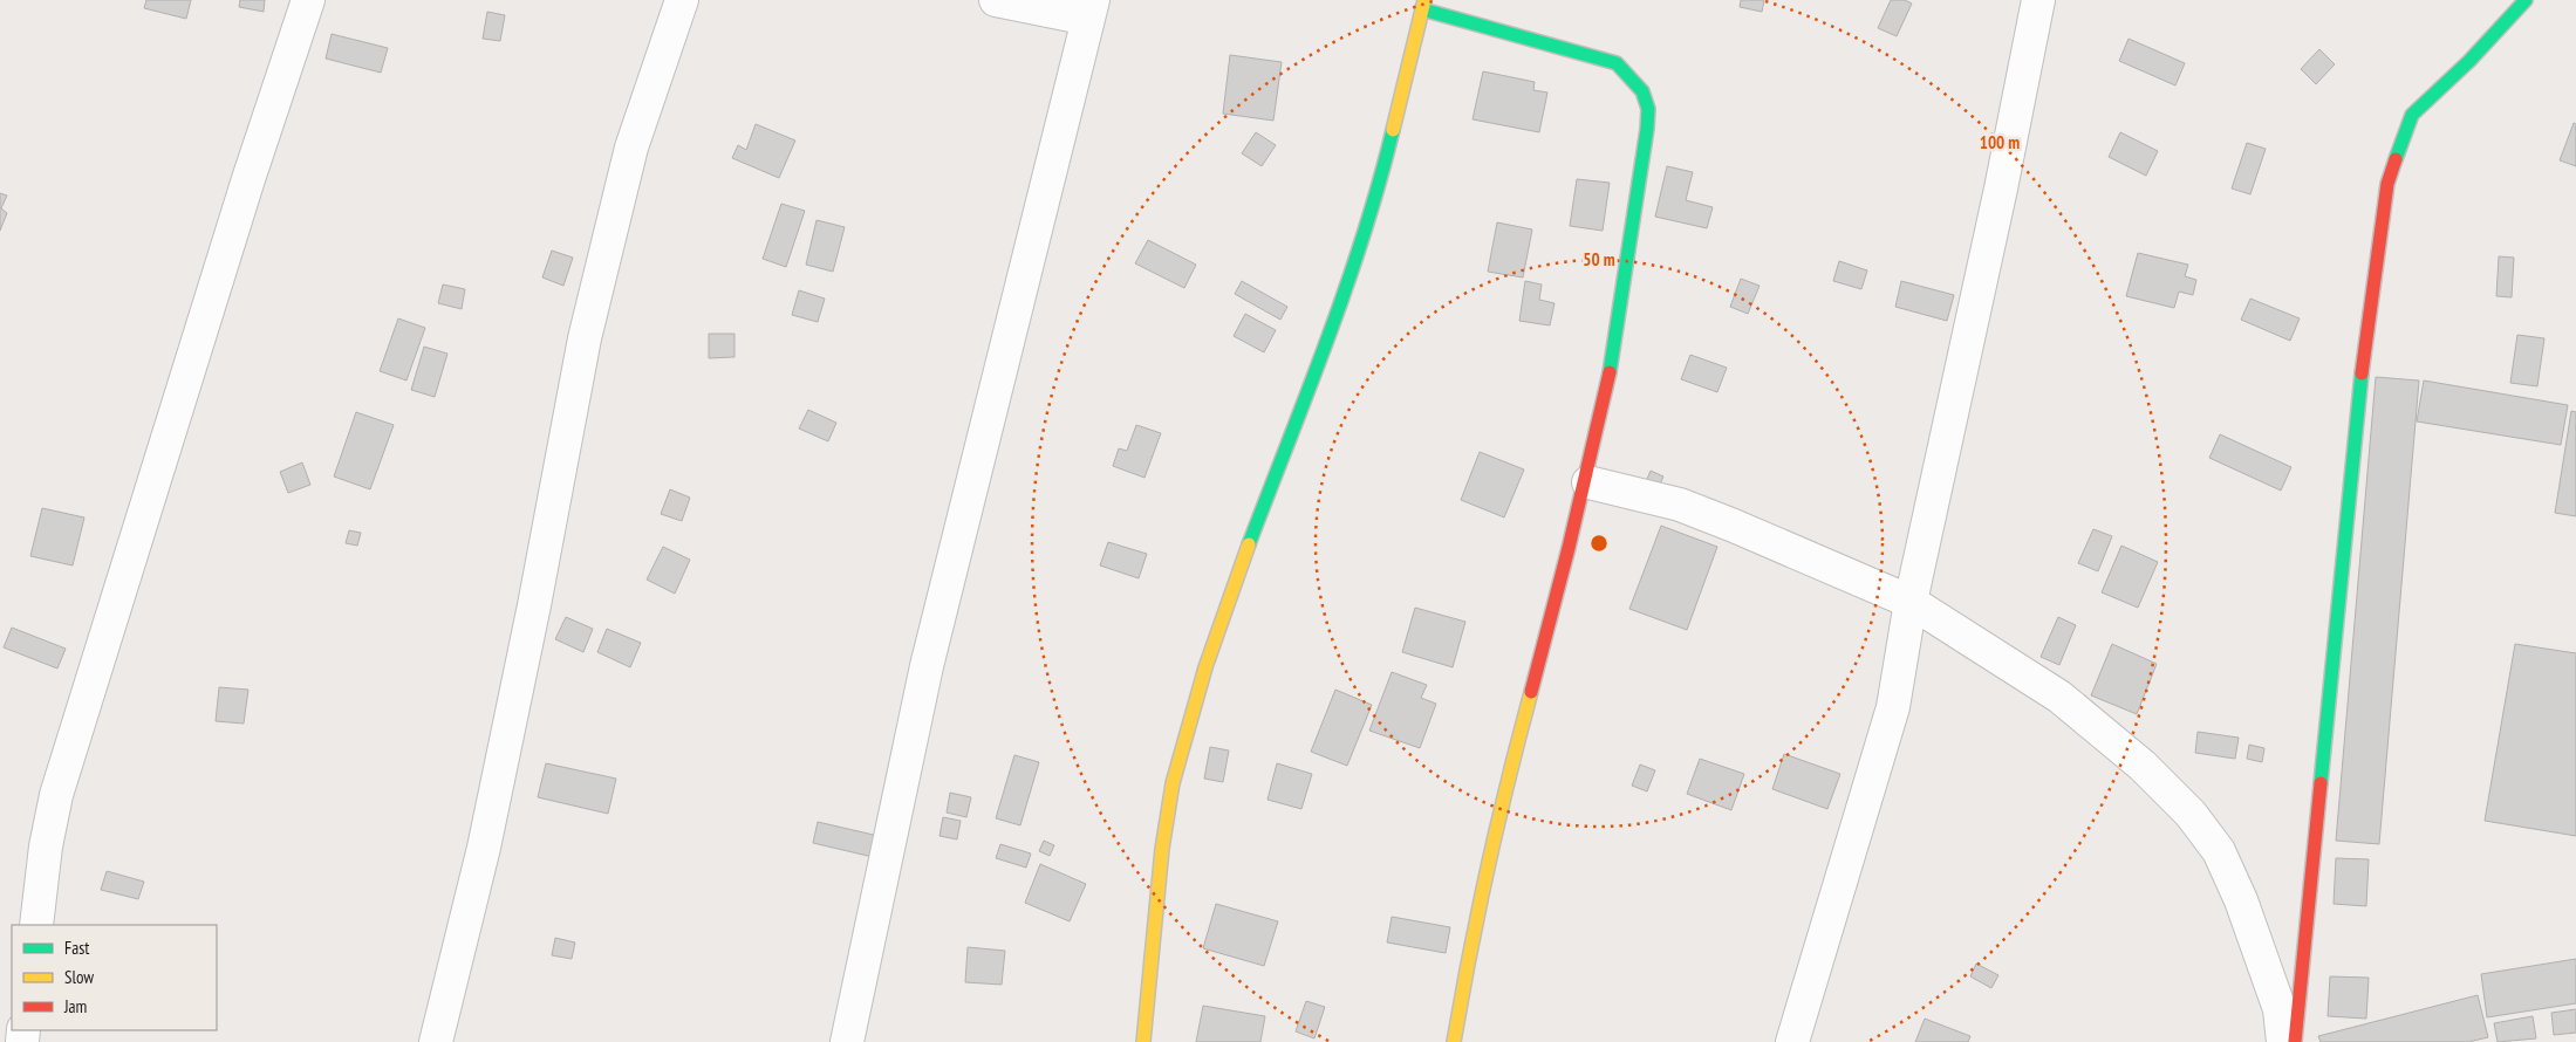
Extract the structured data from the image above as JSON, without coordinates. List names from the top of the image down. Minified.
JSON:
{"legend":["Fast","Slow","Jam"],"rings":["100 m","50 m"]}
